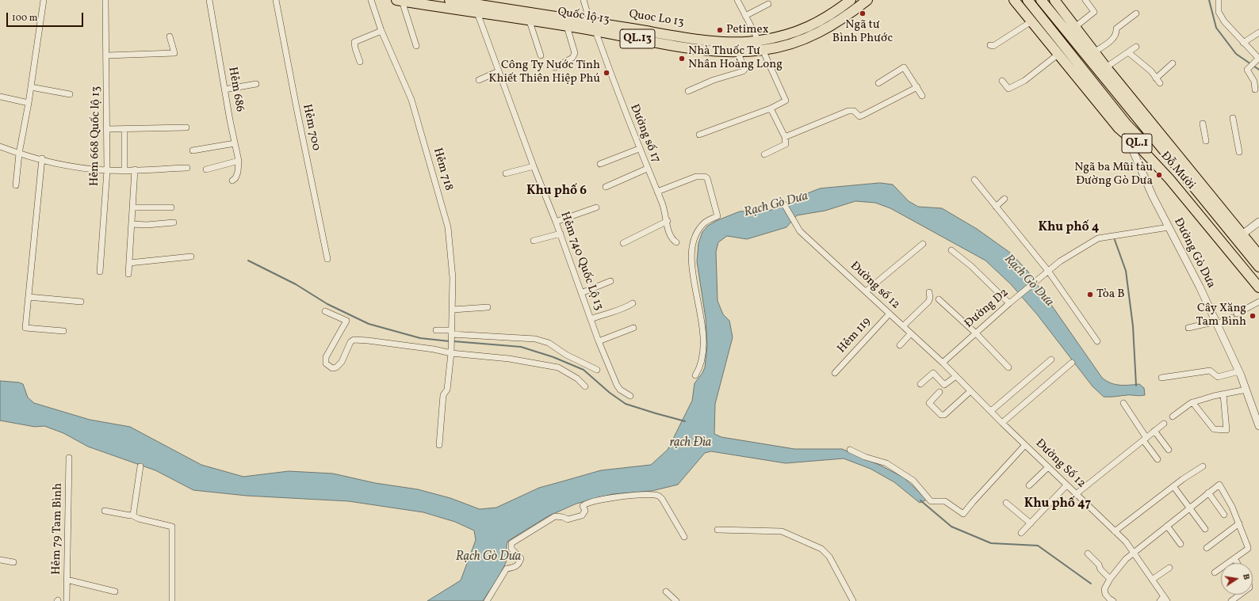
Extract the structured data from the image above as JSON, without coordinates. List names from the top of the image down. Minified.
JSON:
{"streets":{"highway":["Quốc lộ 13","Quoc Lo 13","QL.13","QL.1","Đỗ Mười"],"street":["Hẻm 686","Hẻm 700","Đường số 17","Hẻm 668 Quốc lộ 13","Hẻm 718","Đường Gò Dưa","Hẻm 740 Quốc Lộ 13","Đường số 12","Đường D2","Hẻm 119","Đường Số 12","Hẻm 79 Tam Bình"]},"crossings":[["Quốc lộ 13","Đường số 17"],["Quốc lộ 13","Hẻm 740 Quốc Lộ 13"],["QL.1","Đỗ Mười"],["Đỗ Mười","Đường Gò Dưa"],["Đường Gò Dưa","Đường D2"],["Đường số 12","Đường D2"],["Đường số 12","Hẻm 119"],["Đường số 12","Đường Số 12"],["Đường D2","Đường Số 12"]],"districts":["Khu phố 6","Khu phố 4","Khu phố 47"],"water":["Rạch Gò Dưa","rạch Đìa"],"places":["Ngã tư Bình Phước","Petimex","Nhà Thuốc Tư Nhân Hoàng Long","Công Ty Nước Tinh Khiết Thiên Hiệp Phú","Ngã ba Mũi tàu Đường Gò Dưa","Tòa B","Cây Xăng Tam Bình"],"scale_bar":"100 m","north":"right"}
